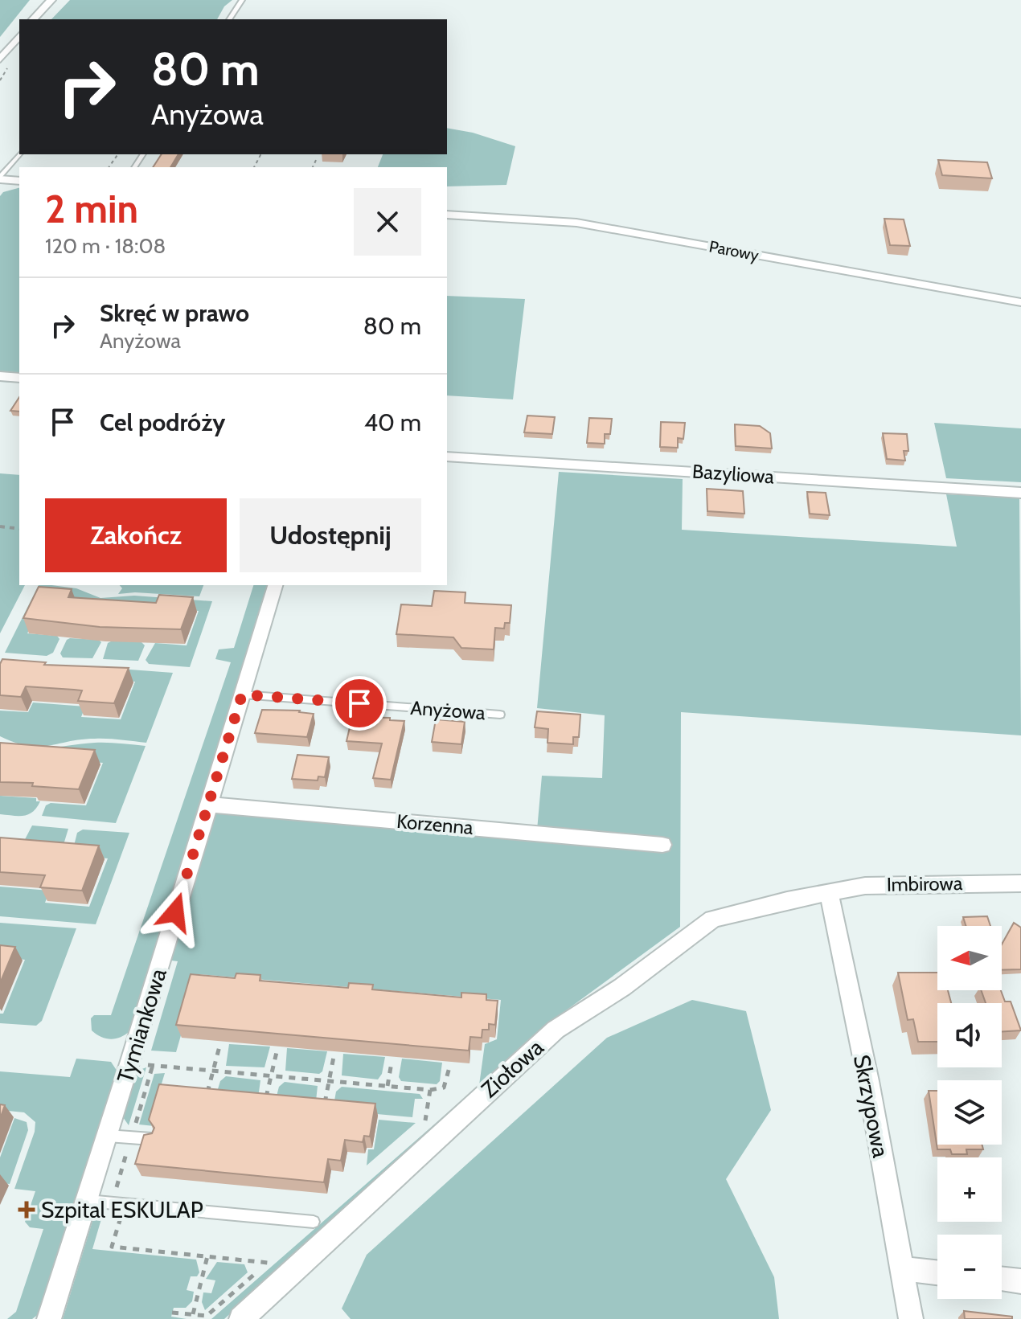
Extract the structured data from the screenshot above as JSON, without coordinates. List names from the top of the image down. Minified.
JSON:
{"streets":{"street":["Parowy","Bazyliowa","Korzenna","Imbirowa","Tymiankowa","Ziołowa","Skrzypowa"],"lane":["Anyżowa"]},"crossings":[["Anyżowa","Tymiankowa"],["Korzenna","Tymiankowa"],["Imbirowa","Ziołowa"],["Imbirowa","Skrzypowa"],["Ziołowa","Skrzypowa"]],"places":{"health":["Szpital ESKULAP"]},"north":"left","page":{"turn":["80 m","Anyżowa"],"heading":["2 min","120 m · 18:08"],"list":[{"name":"Skręć w prawo","note":"Anyżowa","value":"80 m"},{"name":"Cel podróży","value":"40 m"}],"buttons":["Zakończ","Udostępnij"],"map_buttons":["+","−"]}}
